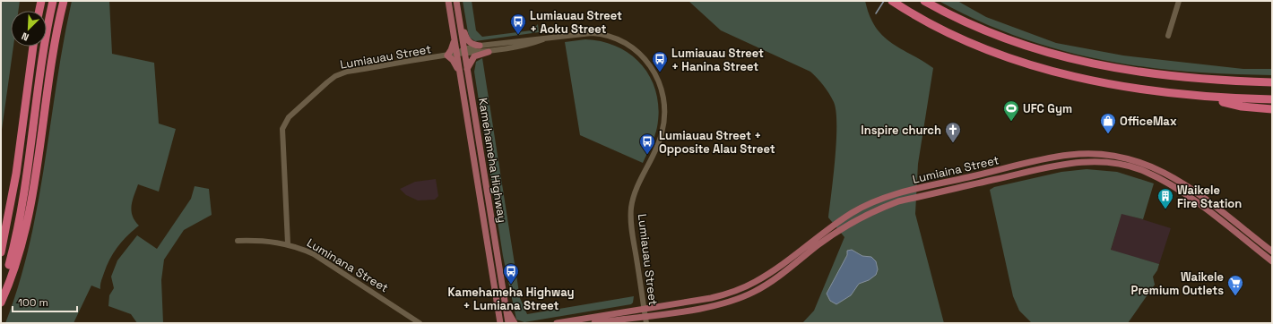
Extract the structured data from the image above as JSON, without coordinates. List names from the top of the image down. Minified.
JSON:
{"streets":{"main road":["Kamehameha Highway","Lumiaina Street"],"street":["Lumiauau Street","Luminana Street"]},"crossings":[["Lumiauau Street","Kamehameha Highway"],["Lumiauau Street","Lumiaina Street"],["Lumiauau Street","Luminana Street"]],"places":{"bus stop":["Lumiauau Street + Aoku Street","Lumiauau Street + Hanina Street","Lumiauau Street + Opposite Alau Street","Kamehameha Highway + Lumiana Street"],"sports":["UFC Gym"],"shop":["OfficeMax"],"church":["Inspire church"],"building":["Waikele Fire Station"],"supermarket":["Waikele Premium Outlets"]},"scale_bar":"100 m","north":"bottom left"}
